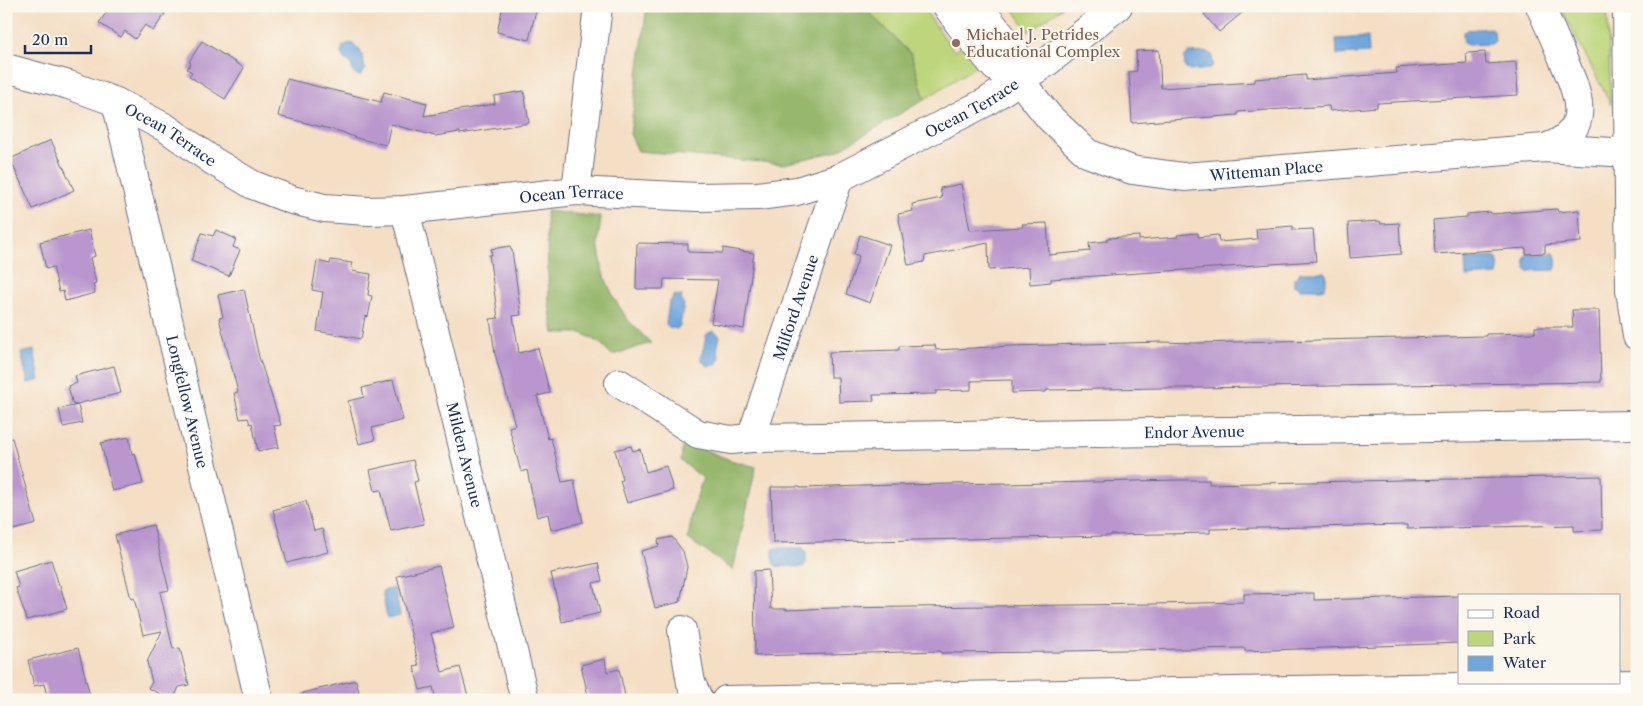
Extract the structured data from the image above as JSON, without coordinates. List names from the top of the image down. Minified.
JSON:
{"streets":{"street":["Ocean Terrace","Witteman Place","Milford Avenue","Longfellow Avenue","Endor Avenue","Milden Avenue"]},"crossings":[["Ocean Terrace","Witteman Place"],["Ocean Terrace","Milford Avenue"],["Ocean Terrace","Longfellow Avenue"],["Ocean Terrace","Milden Avenue"],["Milford Avenue","Endor Avenue"]],"places":["Michael J. Petrides Educational Complex"],"legend":["Road","Park","Water"],"scale_bar":"20 m"}
